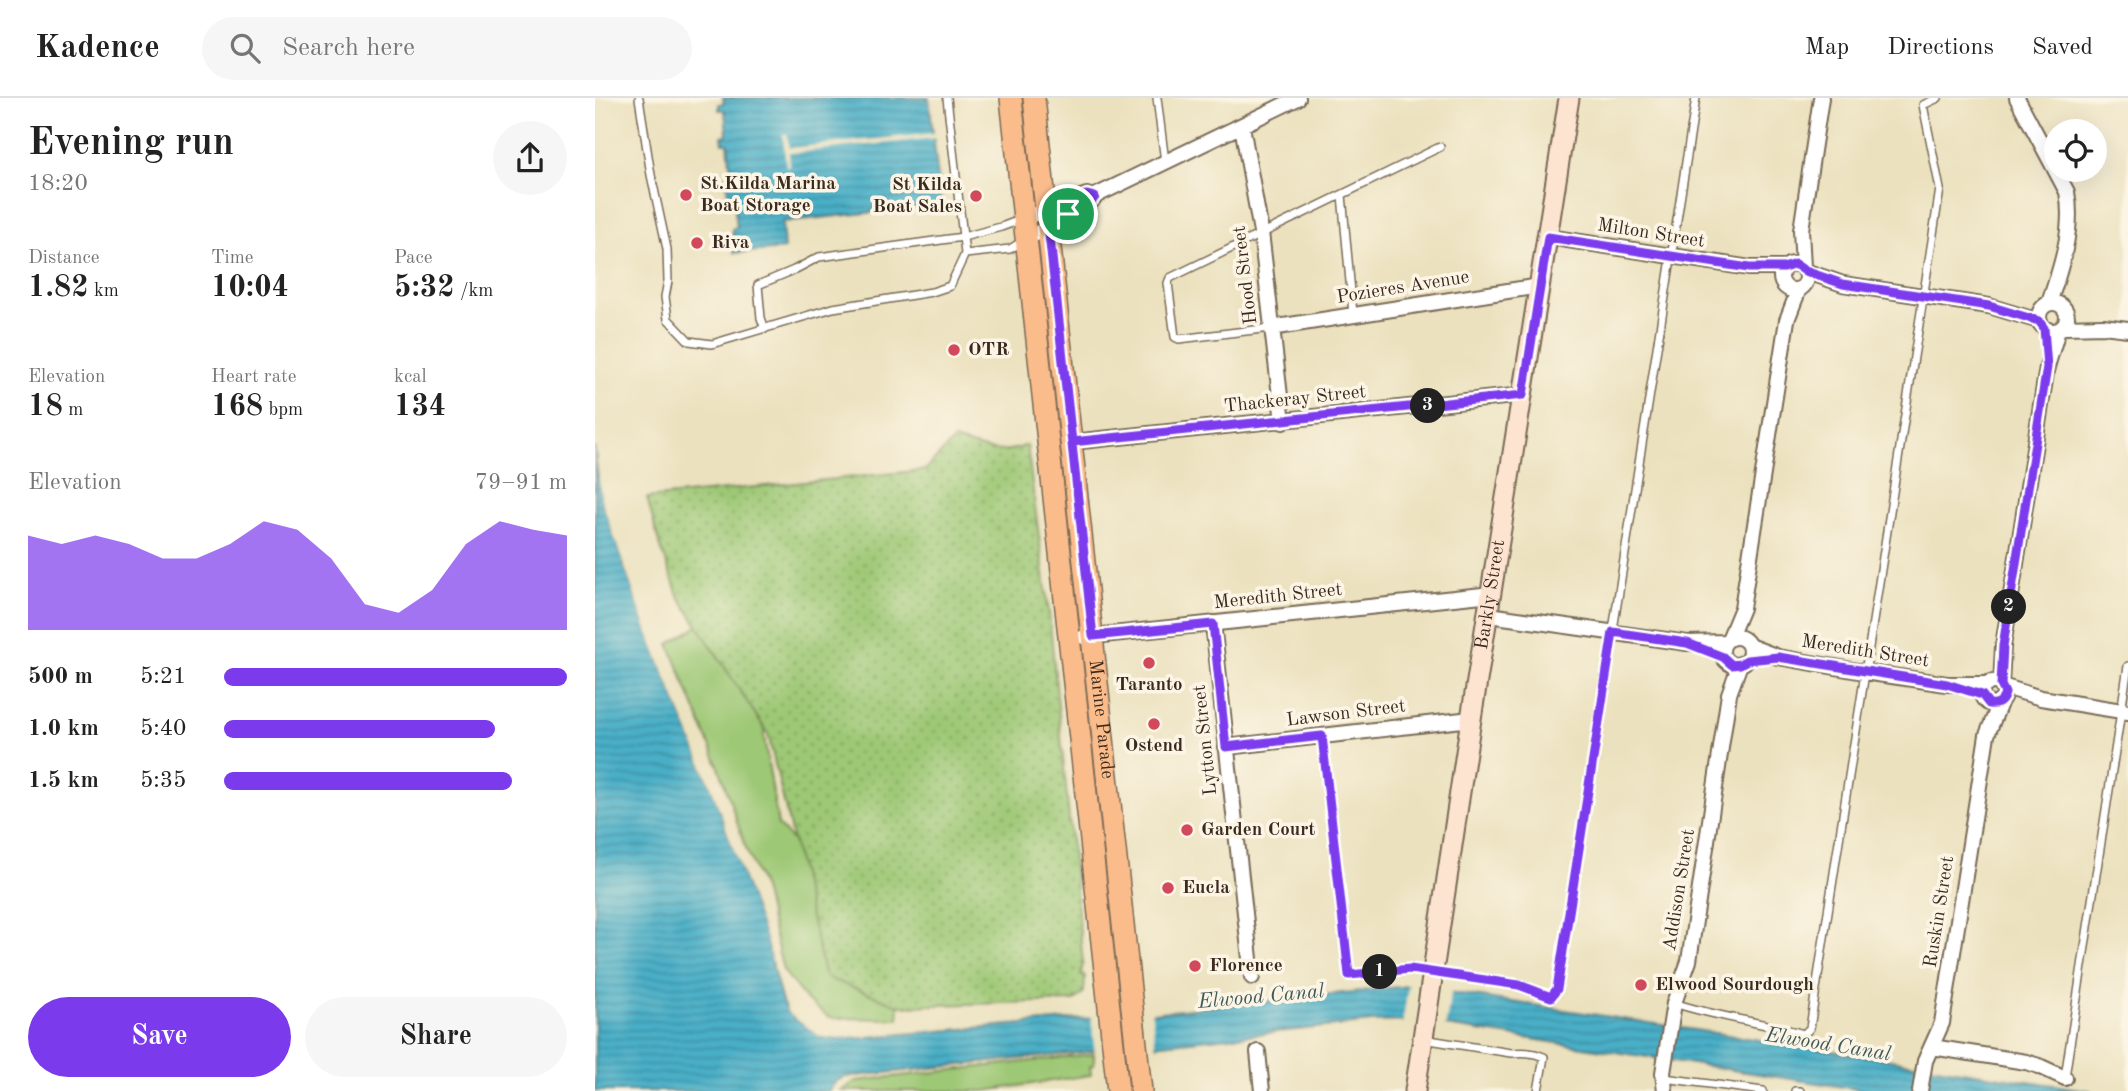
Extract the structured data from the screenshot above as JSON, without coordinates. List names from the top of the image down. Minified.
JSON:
{"streets":{"main road":["Barkly Street","Marine Parade"],"street":["Milton Street","Hood Street","Pozieres Avenue","Thackeray Street","Meredith Street","Lawson Street","Lytton Street","Addison Street","Ruskin Street"]},"crossings":[["Milton Street","Barkly Street"],["Milton Street","Addison Street"],["Milton Street","Ruskin Street"],["Hood Street","Pozieres Avenue"],["Hood Street","Thackeray Street"],["Pozieres Avenue","Barkly Street"],["Thackeray Street","Barkly Street"],["Thackeray Street","Marine Parade"],["Barkly Street","Meredith Street"],["Barkly Street","Lawson Street"],["Meredith Street","Marine Parade"],["Meredith Street","Lytton Street"],["Meredith Street","Addison Street"],["Meredith Street","Ruskin Street"],["Lawson Street","Lytton Street"]],"water":["Elwood Canal"],"places":["St.Kilda Marina Boat Storage","St Kilda Boat Sales","Riva","OTR","Taranto","Ostend","Garden Court","Eucla","Florence","Elwood Sourdough"],"page":{"header":"Kadence","search":"Search here","nav":["Map","Directions","Saved"],"heading":["Evening run","18:20"],"stats":[["Distance","1.82 km"],["Time","10:04"],["Pace","5:32 /km"],["Elevation","18 m"],["Heart rate","168 bpm"],["kcal","134"]],"pins":["3","2","1"],"chart":["Elevation","79–91 m"],"list":[{"name":"500 m","note":"5:21"},{"name":"1.0 km","note":"5:40"},{"name":"1.5 km","note":"5:35"}],"buttons":["Save","Share"]}}
